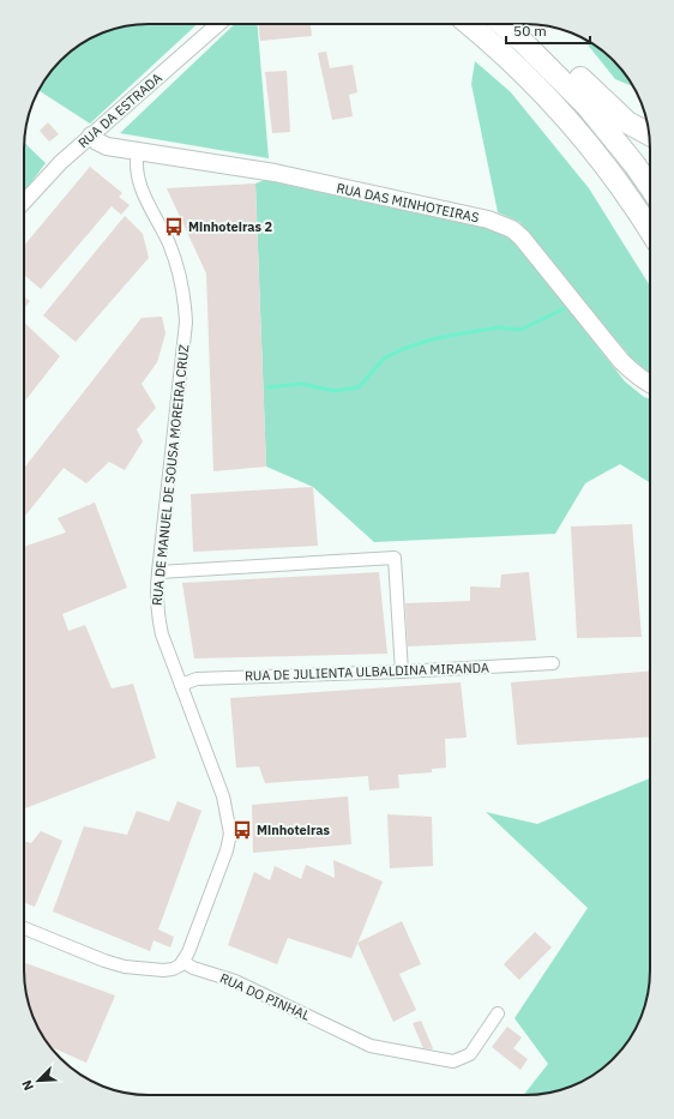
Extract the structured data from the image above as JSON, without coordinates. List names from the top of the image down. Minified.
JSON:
{"streets":{"main road":["RUA DAS MINHOTEIRAS"],"street":["RUA DA ESTRADA","RUA DE MANUEL DE SOUSA MOREIRA CRUZ","RUA DE JULIENTA ULBALDINA MIRANDA","RUA DO PINHAL"]},"crossings":[["RUA DA ESTRADA","RUA DAS MINHOTEIRAS"],["RUA DAS MINHOTEIRAS","RUA DE MANUEL DE SOUSA MOREIRA CRUZ"],["RUA DE MANUEL DE SOUSA MOREIRA CRUZ","RUA DE JULIENTA ULBALDINA MIRANDA"],["RUA DE MANUEL DE SOUSA MOREIRA CRUZ","RUA DO PINHAL"]],"places":{"bus stop":["Minhoteiras 2","Minhoteiras"]},"scale_bar":"50 m","north":"bottom left"}
